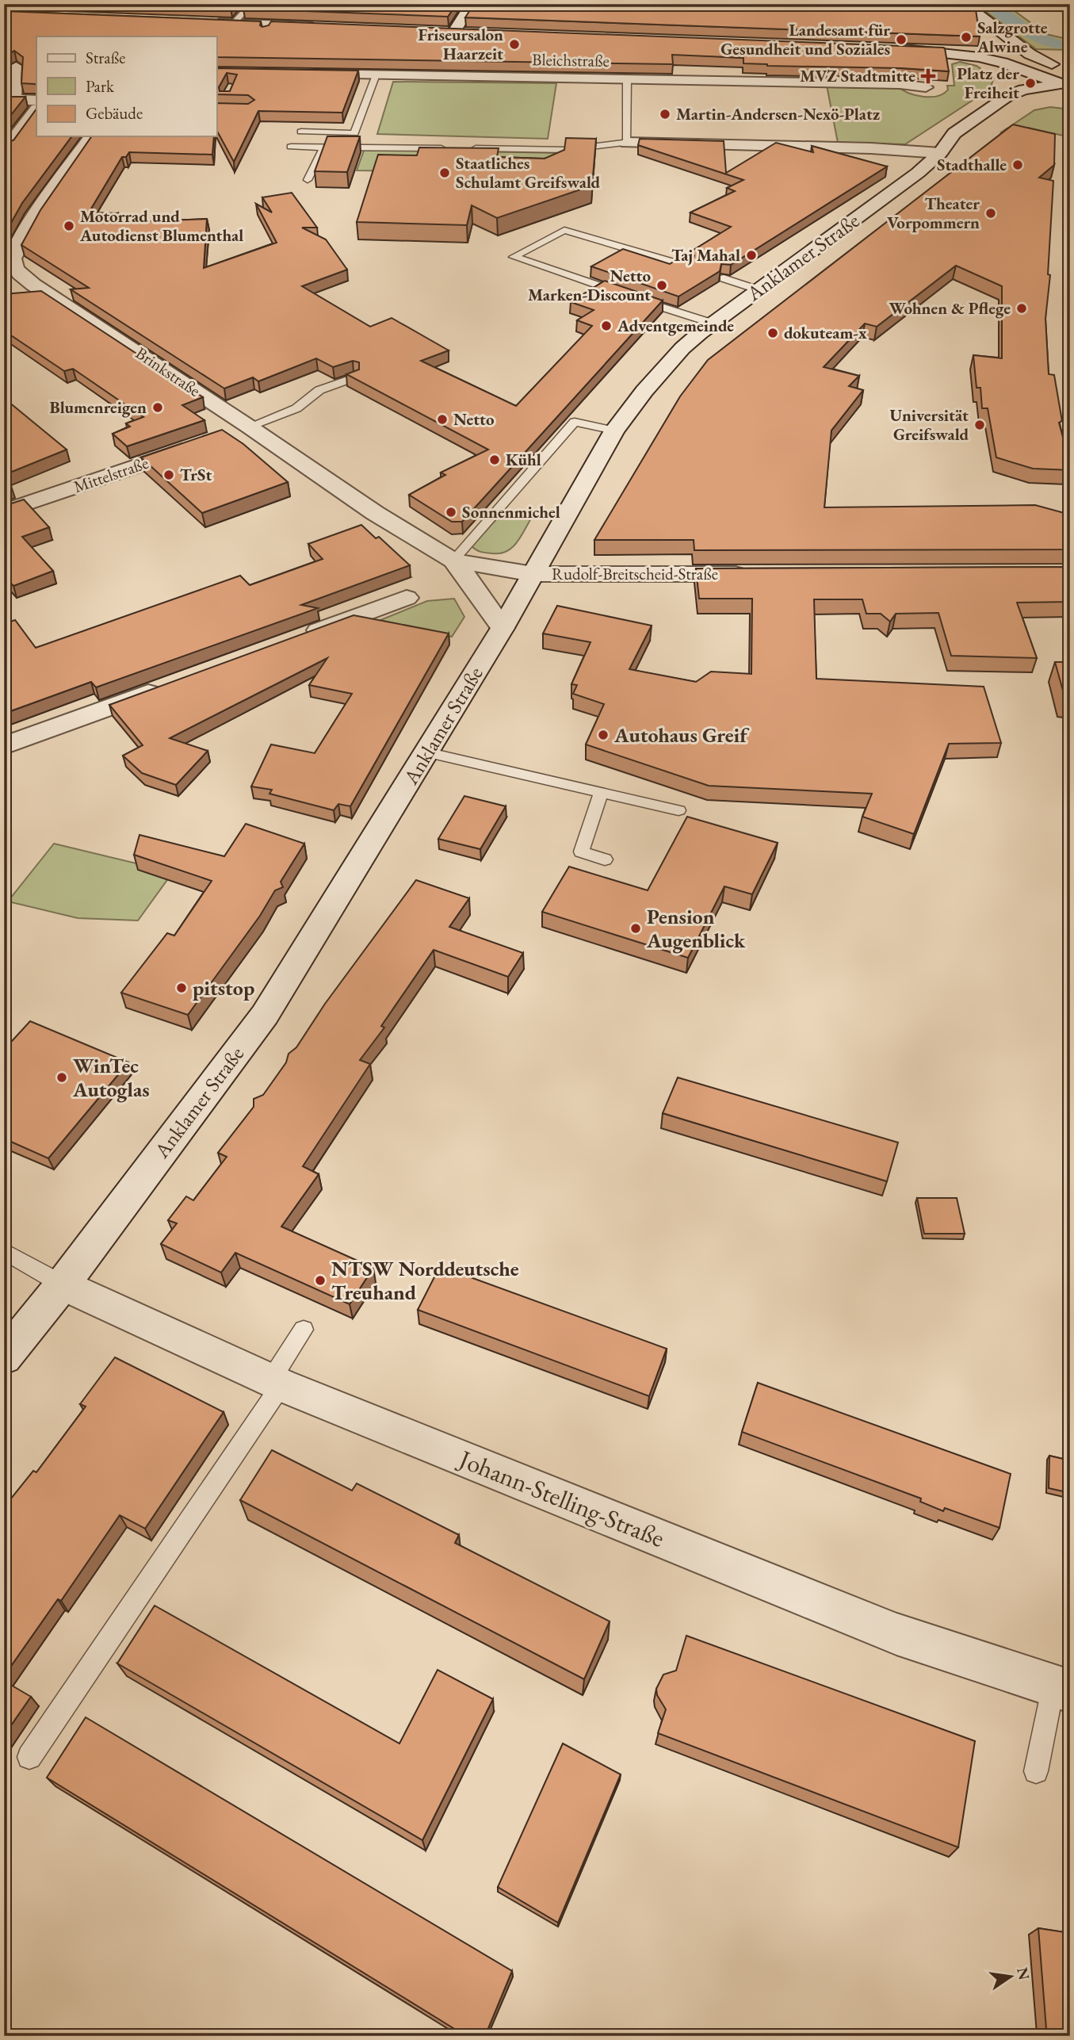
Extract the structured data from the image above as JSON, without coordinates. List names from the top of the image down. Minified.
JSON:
{"streets":{"street":["Bleichstraße","Anklamer Straße","Brinkstraße","Mittelstraße","Rudolf-Breitscheid-Straße","Johann-Stelling-Straße"]},"crossings":[["Anklamer Straße","Brinkstraße"],["Anklamer Straße","Rudolf-Breitscheid-Straße"],["Anklamer Straße","Johann-Stelling-Straße"],["Brinkstraße","Rudolf-Breitscheid-Straße"]],"places":{"other":["Salzgrotte Alwine","Landesamt für Gesundheit und Soziales","Friseursalon Haarzeit","Platz der Freiheit","Martin-Andersen-Nexö-Platz","Stadthalle","Staatliches Schulamt Greifswald","Theater Vorpommern","Motorrad und Autodienst Blumenthal","Taj Mahal","Netto Marken-Discount","Wohnen & Pflege","Adventgemeinde","dokuteam-x","Blumenreigen","Netto","Universität Greifswald","Kühl","TrSt","Sonnenmichel","Autohaus Greif","Pension Augenblick","pitstop","WinTec Autoglas","NTSW Norddeutsche Treuhand"],"health":["MVZ Stadtmitte"]},"legend":["Straße","Park","Gebäude"],"north":"right"}
